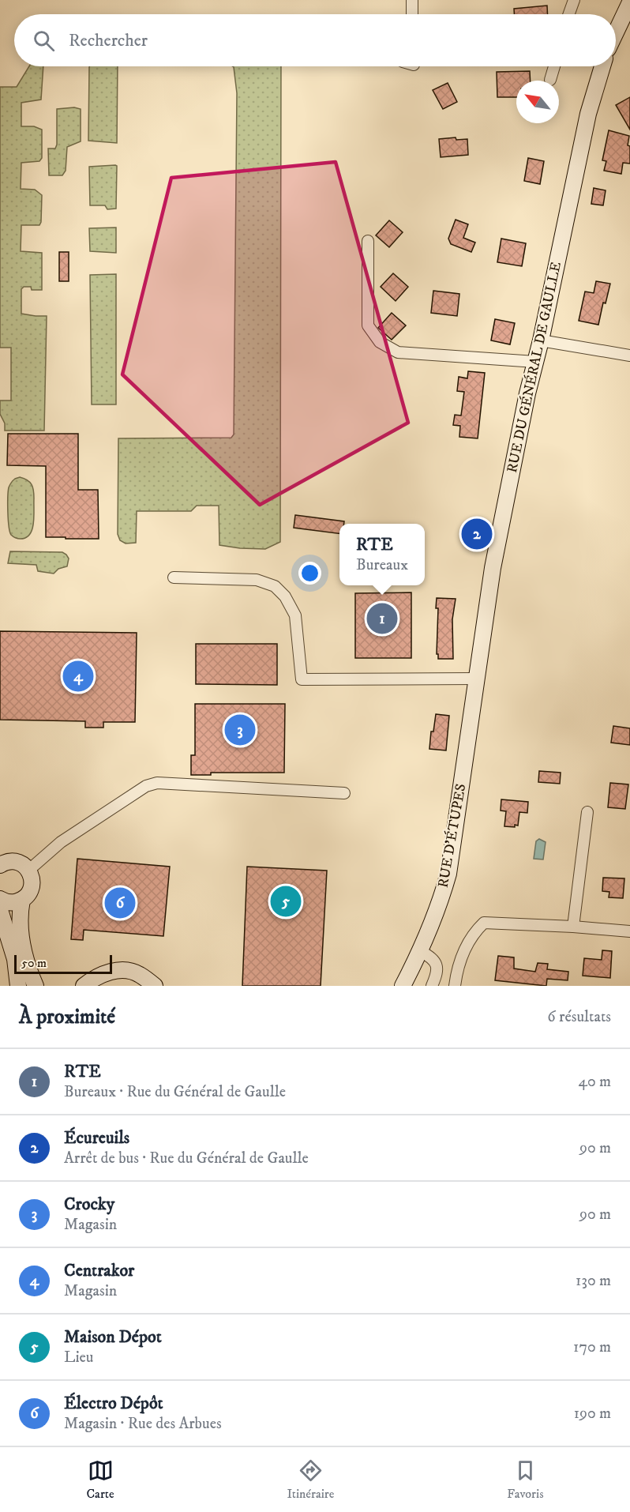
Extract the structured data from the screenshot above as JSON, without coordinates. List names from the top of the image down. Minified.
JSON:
{"streets":{"main road":["RUE DU GÉNÉRAL DE GAULLE","RUE D'ÉTUPES"]},"crossings":[["RUE DU GÉNÉRAL DE GAULLE","RUE D'ÉTUPES"]],"scale_bar":"50 m","north":"top left","page":{"search":"Rechercher","pins":["2","1","4","3","5","6"],"popup":["RTE","Bureaux"],"scale":"50 m","heading":["À proximité","6 résultats"],"list":[{"mark":"1","name":"RTE","note":"Bureaux · Rue du Général de Gaulle","value":"40 m"},{"mark":"2","name":"Écureuils","note":"Arrêt de bus · Rue du Général de Gaulle","value":"90 m"},{"mark":"3","name":"Crocky","note":"Magasin","value":"90 m"},{"mark":"4","name":"Centrakor","note":"Magasin","value":"130 m"},{"mark":"5","name":"Maison Dépot","note":"Lieu","value":"170 m"},{"mark":"6","name":"Électro Dépôt","note":"Magasin · Rue des Arbues","value":"190 m"}],"nav":["Carte","Itinéraire","Favoris"]}}
